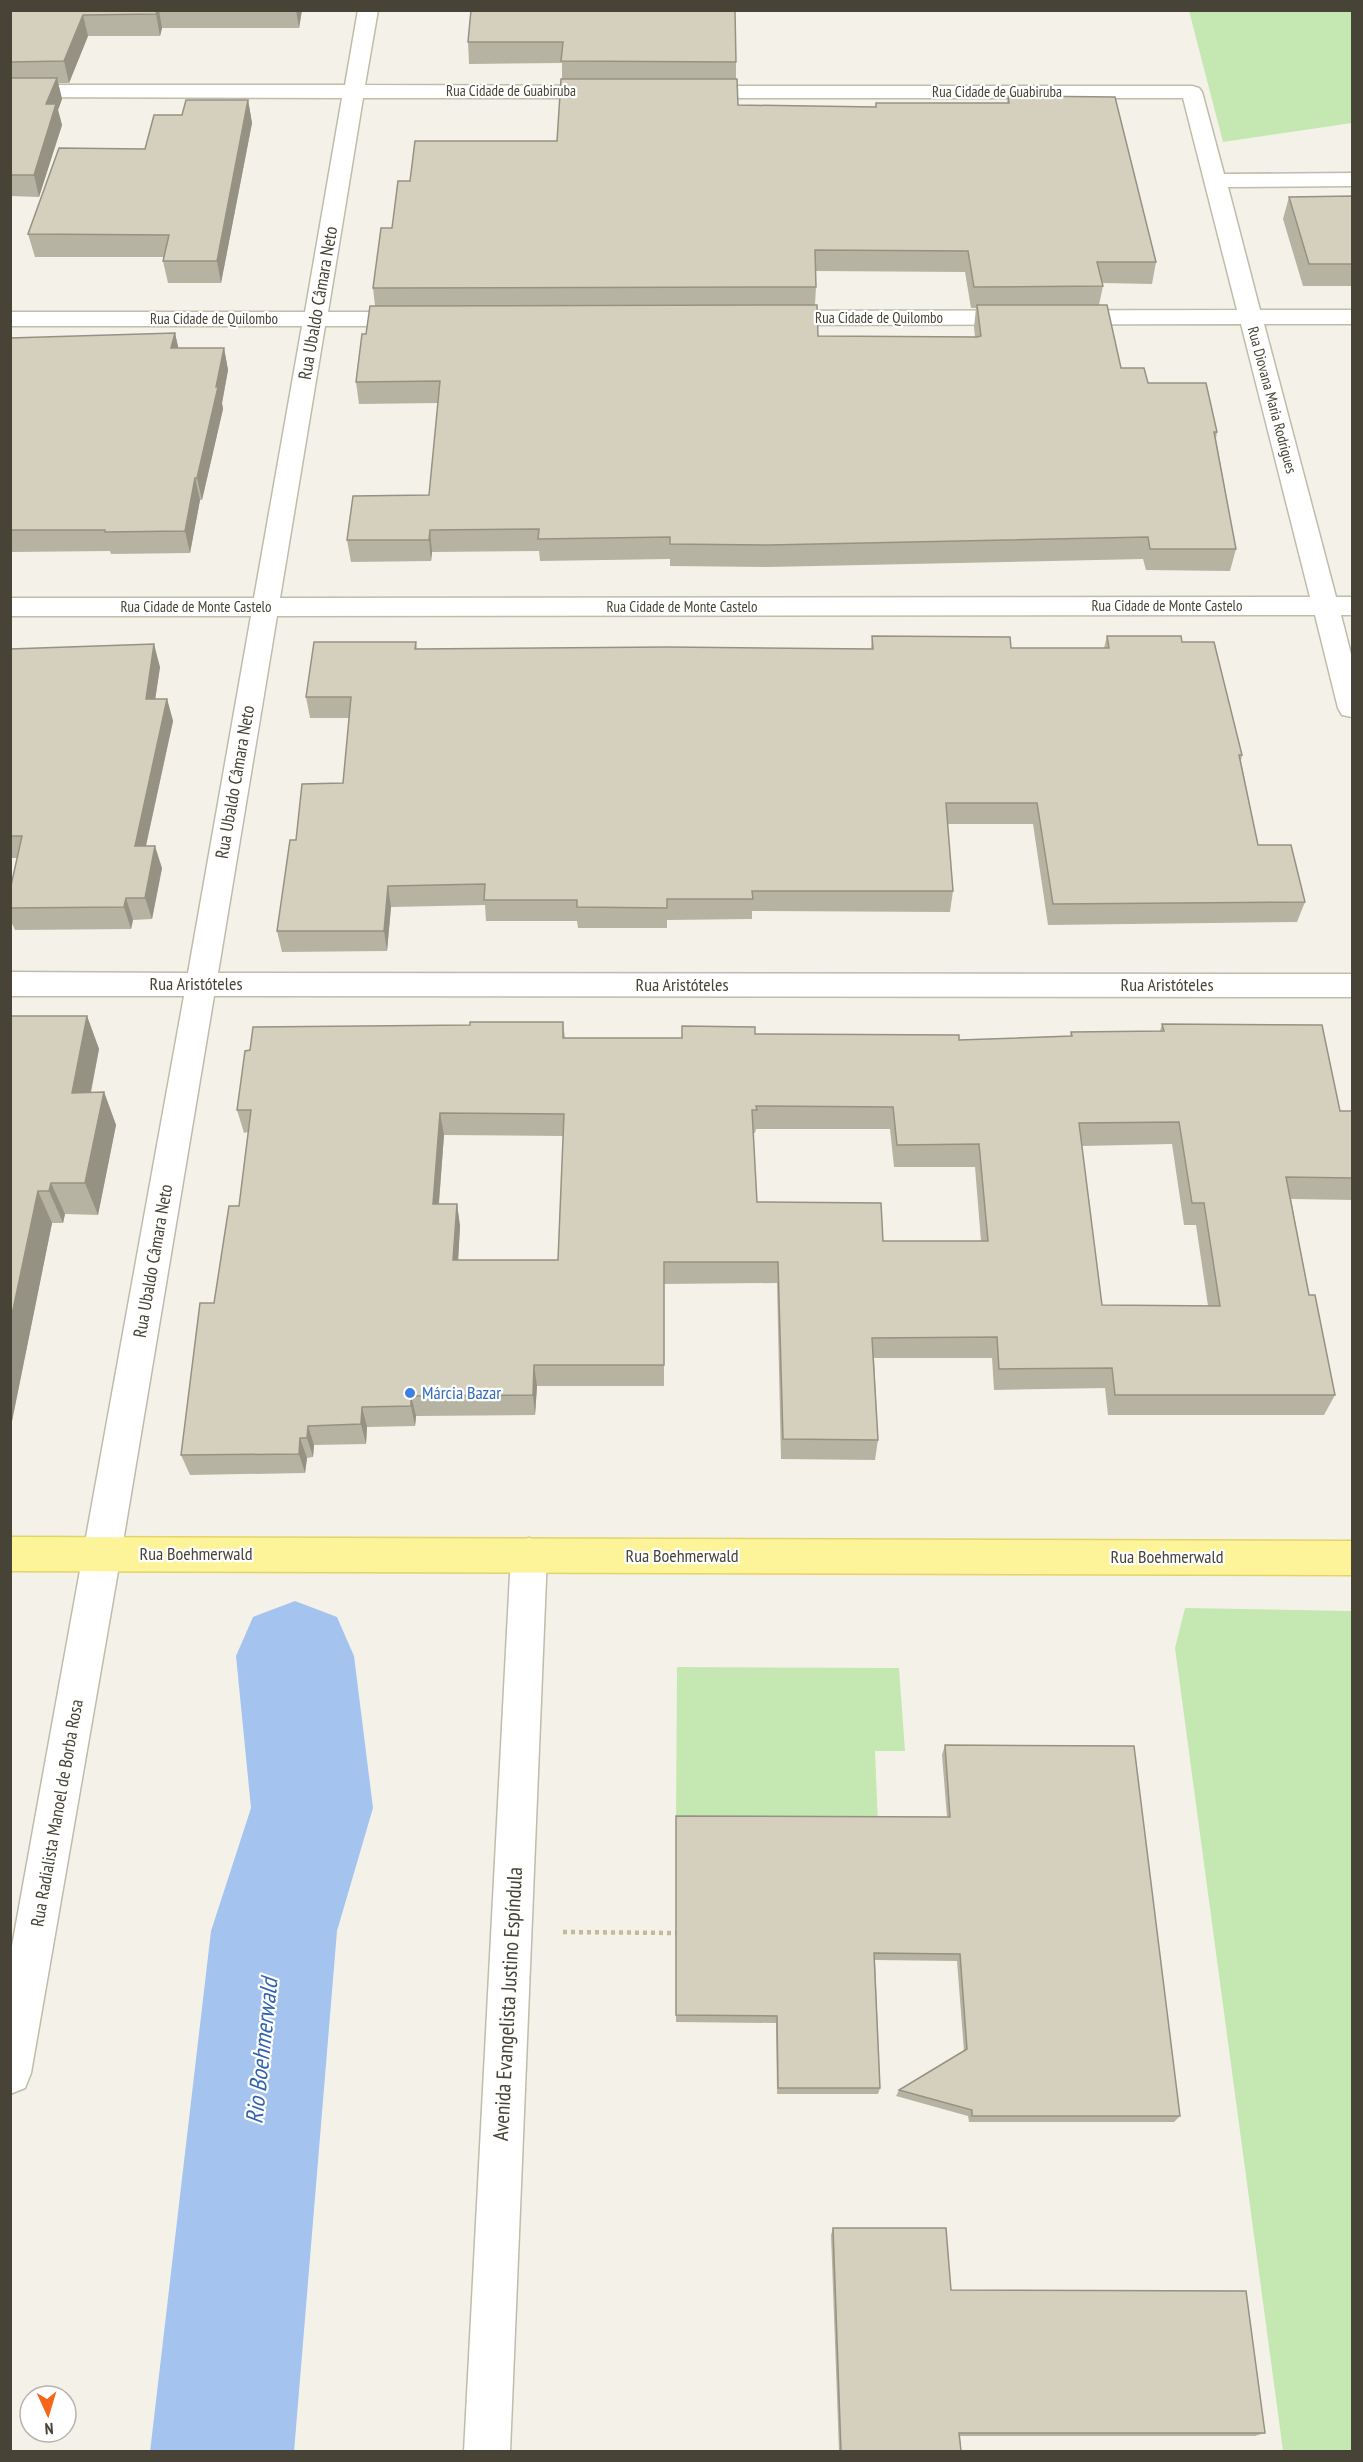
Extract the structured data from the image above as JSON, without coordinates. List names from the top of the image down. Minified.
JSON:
{"streets":{"main road":["Rua Boehmerwald"],"street":["Rua Cidade de Guabiruba","Rua Ubaldo Câmara Neto","Rua Cidade de Quilombo","Rua Diovana Maria Rodrigues","Rua Cidade de Monte Castelo","Rua Aristóteles","Rua Radialista Manoel de Borba Rosa","Avenida Evangelista Justino Espíndula"]},"crossings":[["Rua Cidade de Guabiruba","Rua Ubaldo Câmara Neto"],["Rua Cidade de Guabiruba","Rua Diovana Maria Rodrigues"],["Rua Ubaldo Câmara Neto","Rua Cidade de Quilombo"],["Rua Ubaldo Câmara Neto","Rua Cidade de Monte Castelo"],["Rua Ubaldo Câmara Neto","Rua Aristóteles"],["Rua Ubaldo Câmara Neto","Rua Boehmerwald"],["Rua Ubaldo Câmara Neto","Rua Radialista Manoel de Borba Rosa"],["Rua Cidade de Quilombo","Rua Diovana Maria Rodrigues"],["Rua Diovana Maria Rodrigues","Rua Cidade de Monte Castelo"],["Rua Boehmerwald","Rua Radialista Manoel de Borba Rosa"],["Rua Boehmerwald","Avenida Evangelista Justino Espíndula"]],"water":["Rio Boehmerwald"],"places":["Márcia Bazar"],"north":"bottom"}
